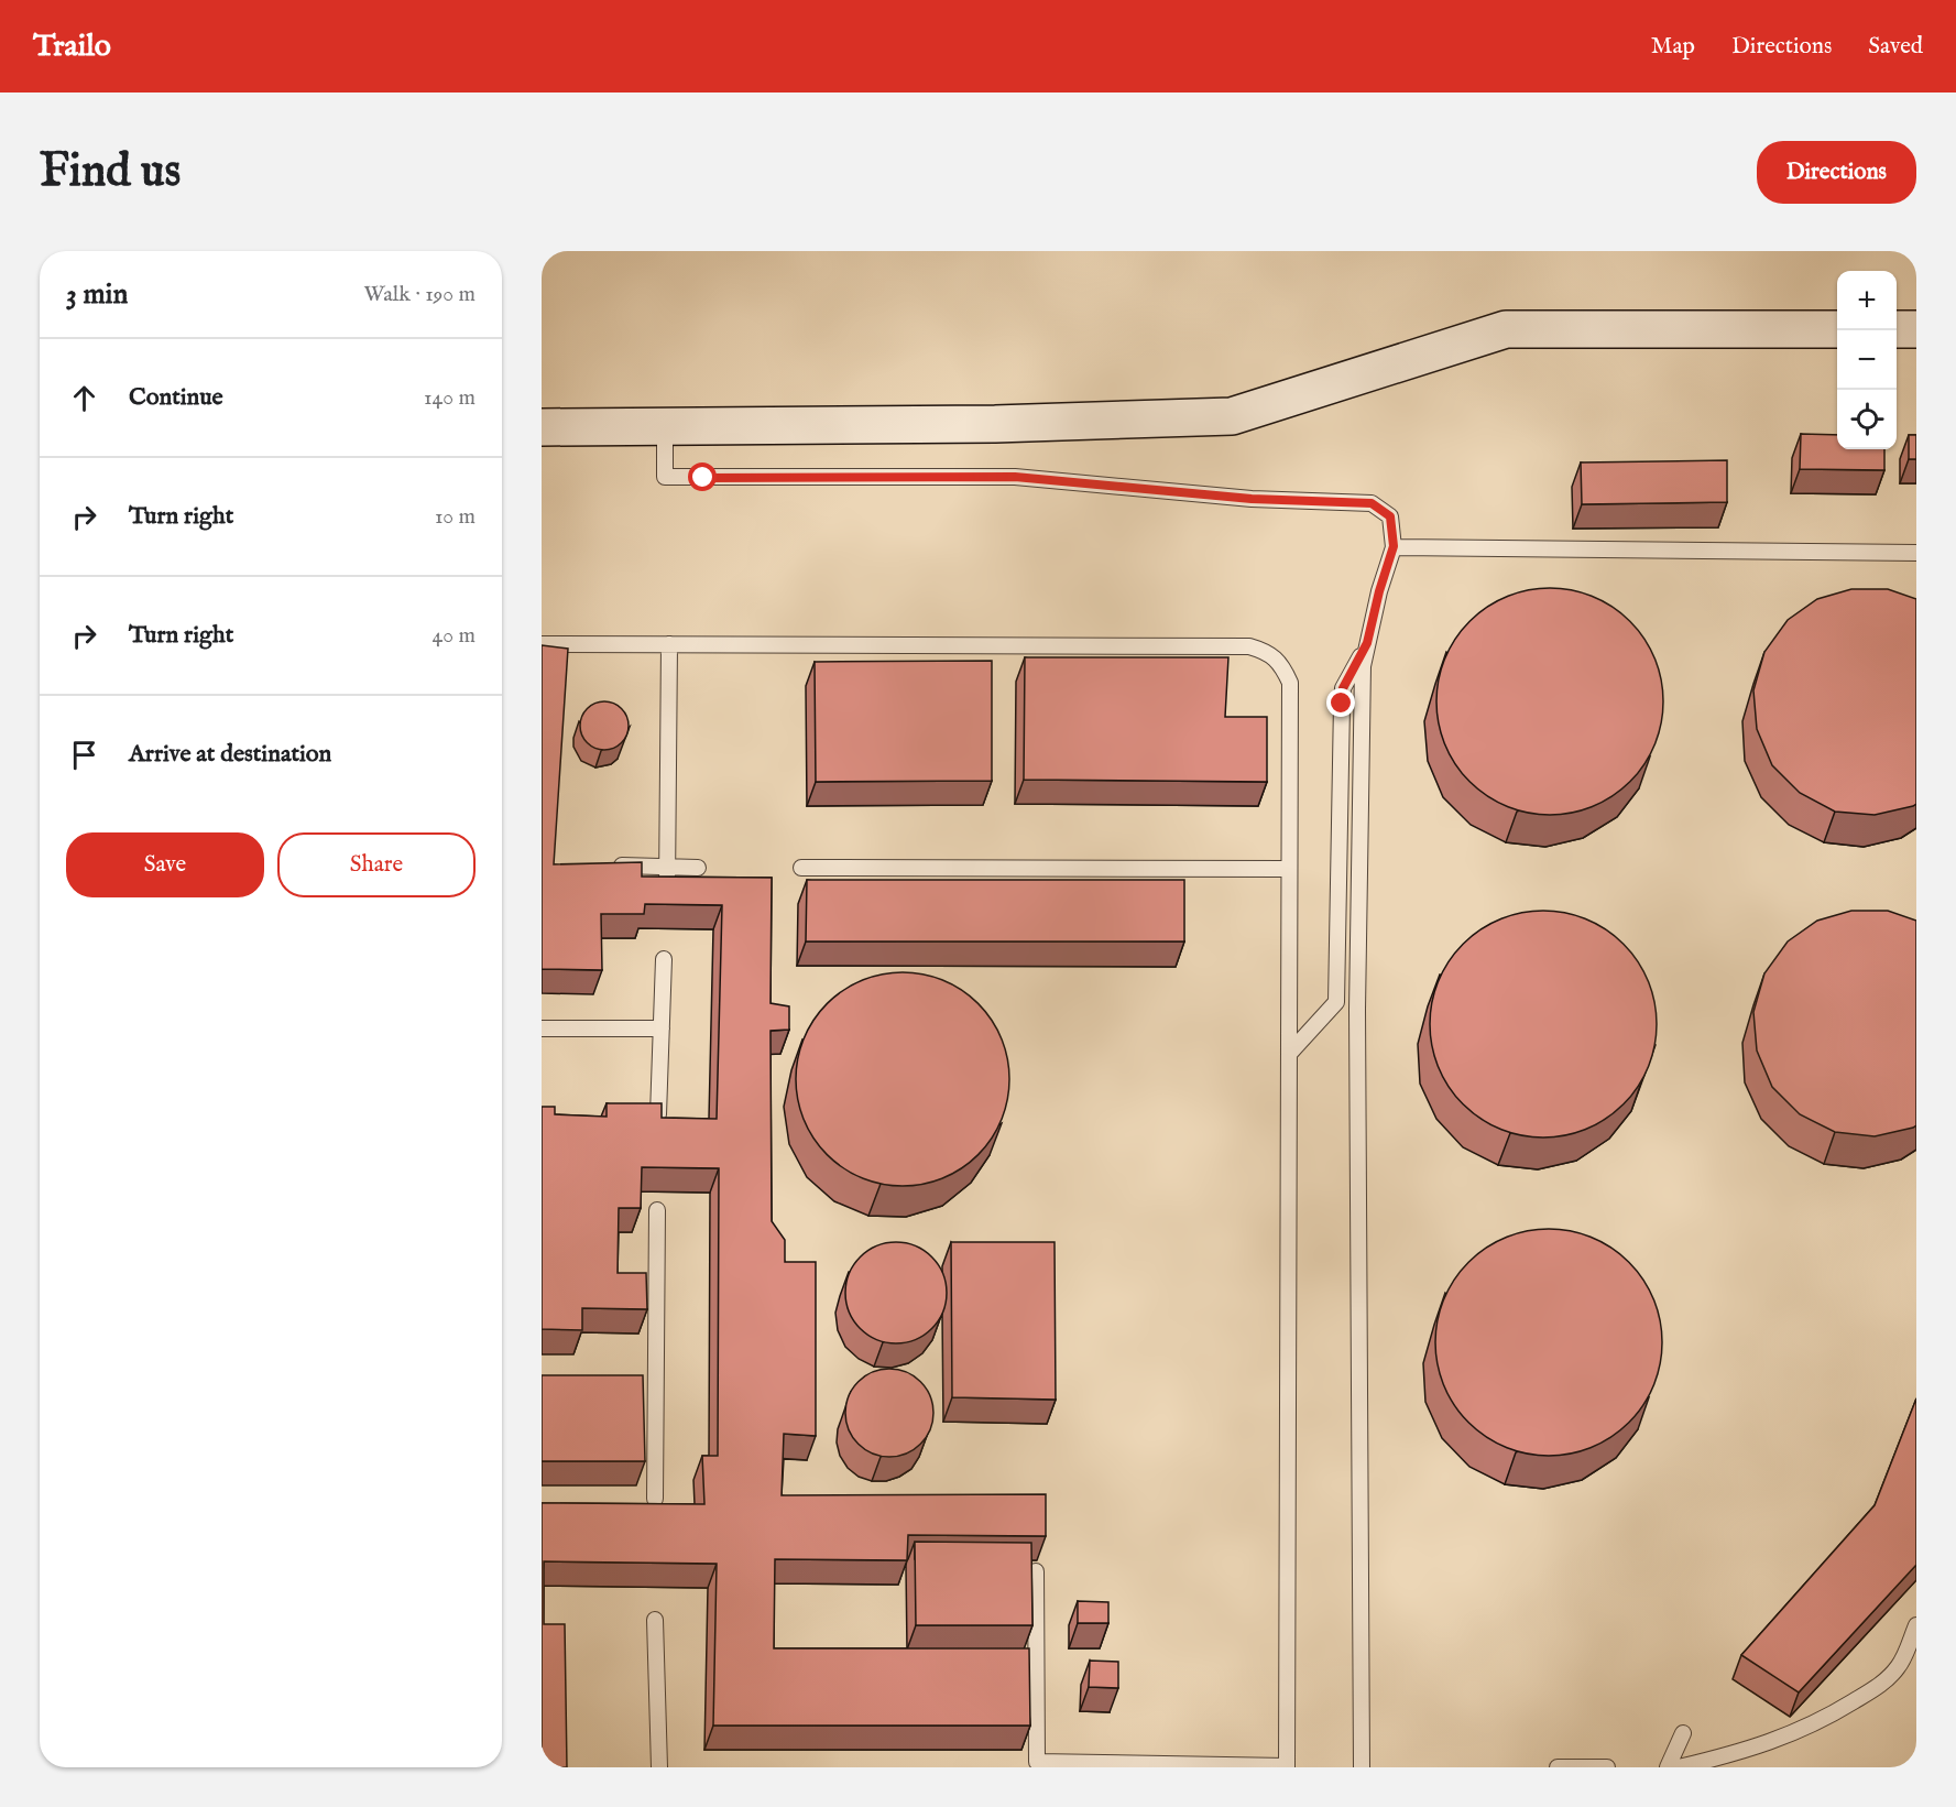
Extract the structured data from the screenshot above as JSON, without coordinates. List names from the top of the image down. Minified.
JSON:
{"page":{"header":"Trailo","nav":["Map","Directions","Saved"],"buttons":["Directions",["Save","Share"]],"title":"Find us","heading":["3 min","Walk · 190 m"],"map_buttons":["+","−"],"list":[["Continue","140 m"],["Turn right","10 m"],["Turn right","40 m"],"Arrive at destination"]}}
